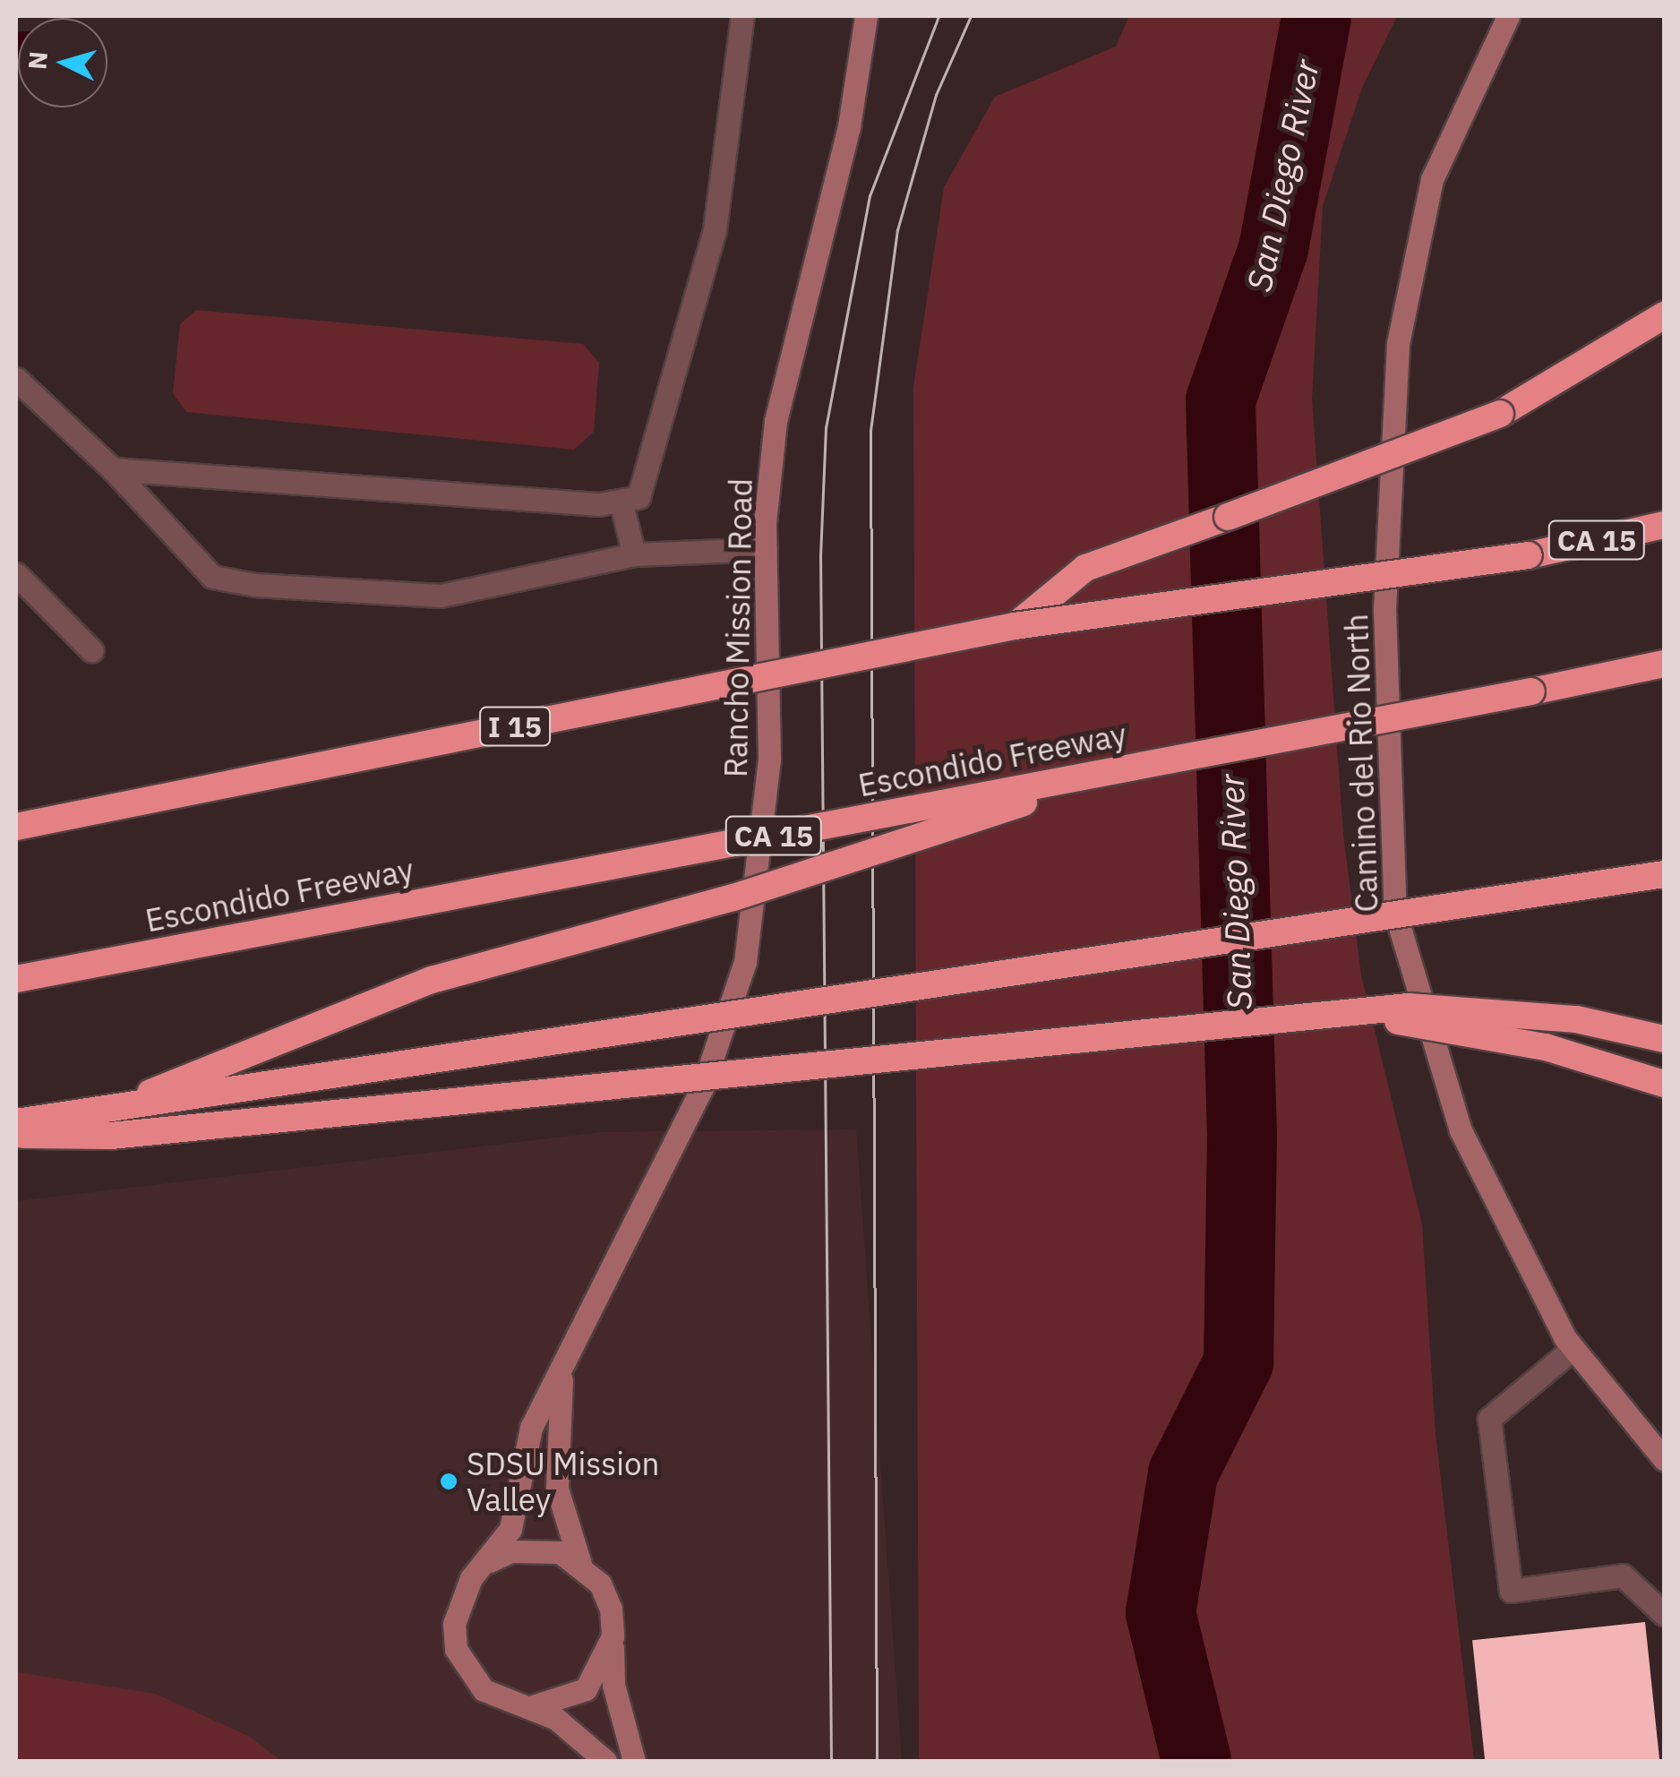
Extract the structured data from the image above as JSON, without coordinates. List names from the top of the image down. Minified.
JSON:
{"streets":{"highway":["CA 15","I 15","Escondido Freeway"],"street":["Rancho Mission Road","Camino del Rio North"]},"crossings":[["CA 15","I 15"]],"water":["San Diego River"],"places":["SDSU Mission Valley"],"north":"left"}
